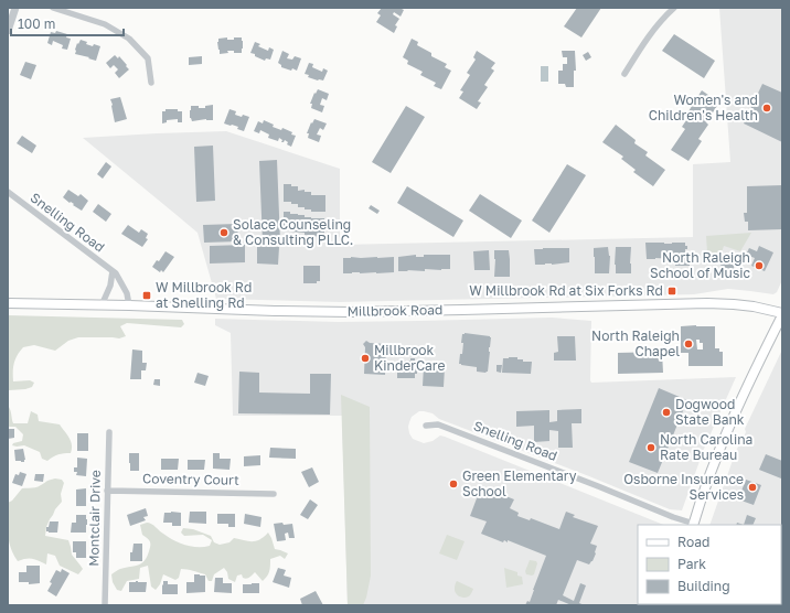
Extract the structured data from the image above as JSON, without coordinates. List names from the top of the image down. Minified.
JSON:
{"streets":{"main road":["Millbrook Road"],"street":["Snelling Road","Coventry Court","Montclair Drive"]},"crossings":[["Snelling Road","Millbrook Road"],["Coventry Court","Montclair Drive"]],"places":{"other":["Women's and Children's Health","Solace Counseling & Consulting PLLC.","North Raleigh School of Music","North Raleigh Chapel","Millbrook KinderCare","Dogwood State Bank","North Carolina Rate Bureau","Green Elementary School","Osborne Insurance Services"],"transit":["W Millbrook Rd at Six Forks Rd","W Millbrook Rd at Snelling Rd"]},"legend":["Road","Park","Building"],"scale_bar":"100 m"}
